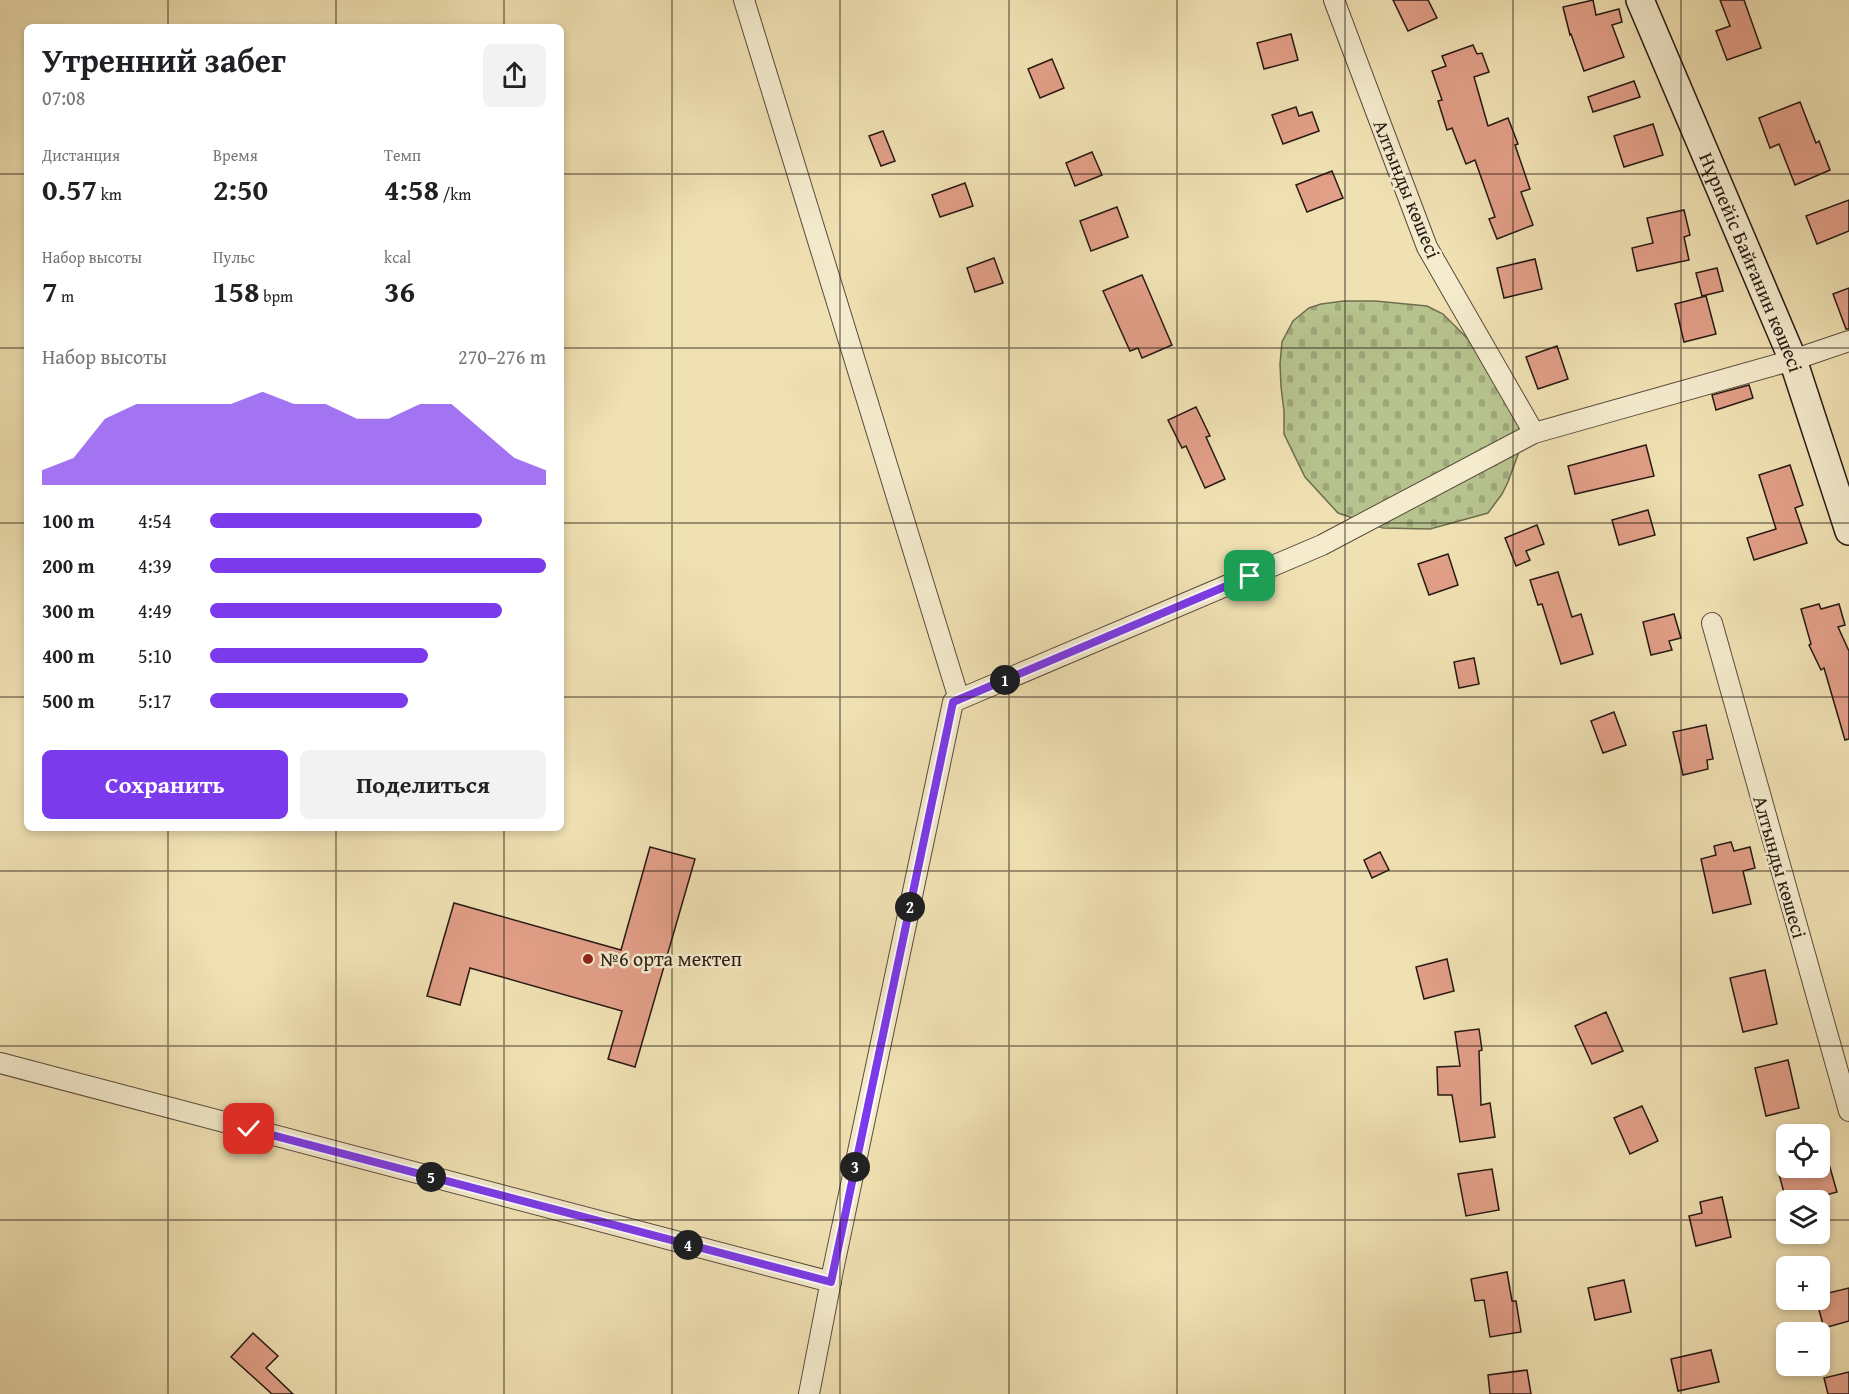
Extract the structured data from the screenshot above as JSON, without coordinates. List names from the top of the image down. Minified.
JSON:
{"streets":{"street":["Алтынды көшесі","Нұрпейіс Байғанин көшесі"]},"places":["№6 орта мектеп"],"page":{"heading":["Утренний забег","07:08"],"stats":[["Дистанция","0.57 km"],["Время","2:50"],["Темп","4:58 /km"],["Набор высоты","7 m"],["Пульс","158 bpm"],["kcal","36"]],"chart":["Набор высоты","270–276 m"],"list":[{"name":"100 m","note":"4:54"},{"name":"200 m","note":"4:39"},{"name":"300 m","note":"4:49"},{"name":"400 m","note":"5:10"},{"name":"500 m","note":"5:17"}],"pins":["1","2","3","5","4"],"buttons":["Сохранить","Поделиться"],"map_buttons":["+","−"]}}
